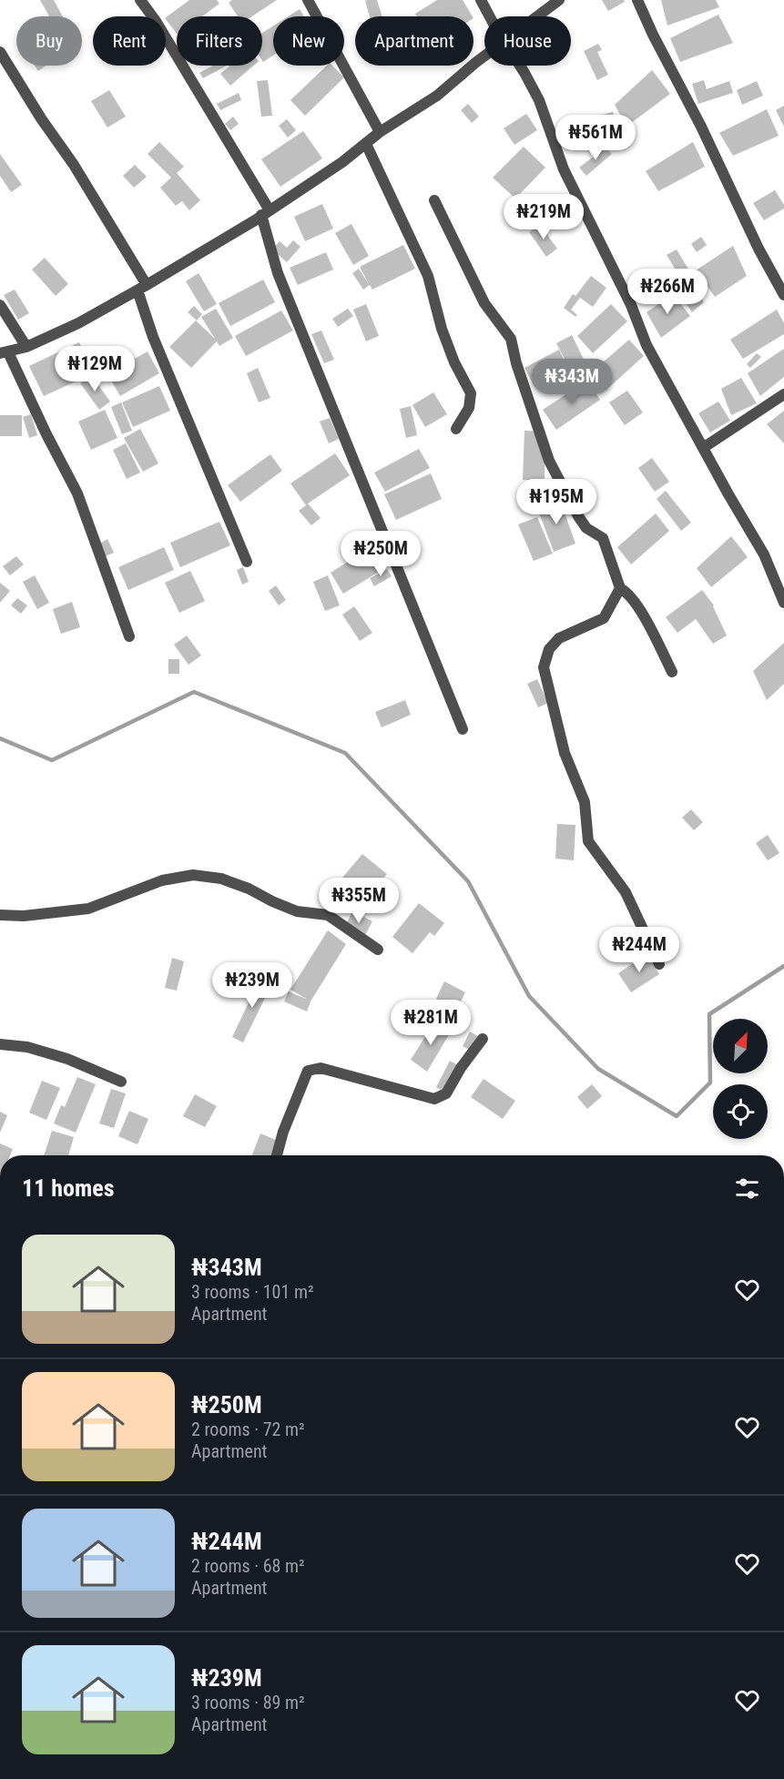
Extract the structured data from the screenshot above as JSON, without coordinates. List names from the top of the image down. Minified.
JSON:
{"north":"top right","page":{"chip":["Buy","Rent","Filters","New","Apartment","House"],"price":["₦561M","₦219M","₦266M","₦129M","₦343M","₦195M","₦250M","₦355M","₦244M","₦239M","₦281M"],"heading":"11 homes","list":[{"name":"₦343M","note":"3 rooms · 101 m² · Apartment"},{"name":"₦250M","note":"2 rooms · 72 m² · Apartment"},{"name":"₦244M","note":"2 rooms · 68 m² · Apartment"},{"name":"₦239M","note":"3 rooms · 89 m² · Apartment"}]}}
